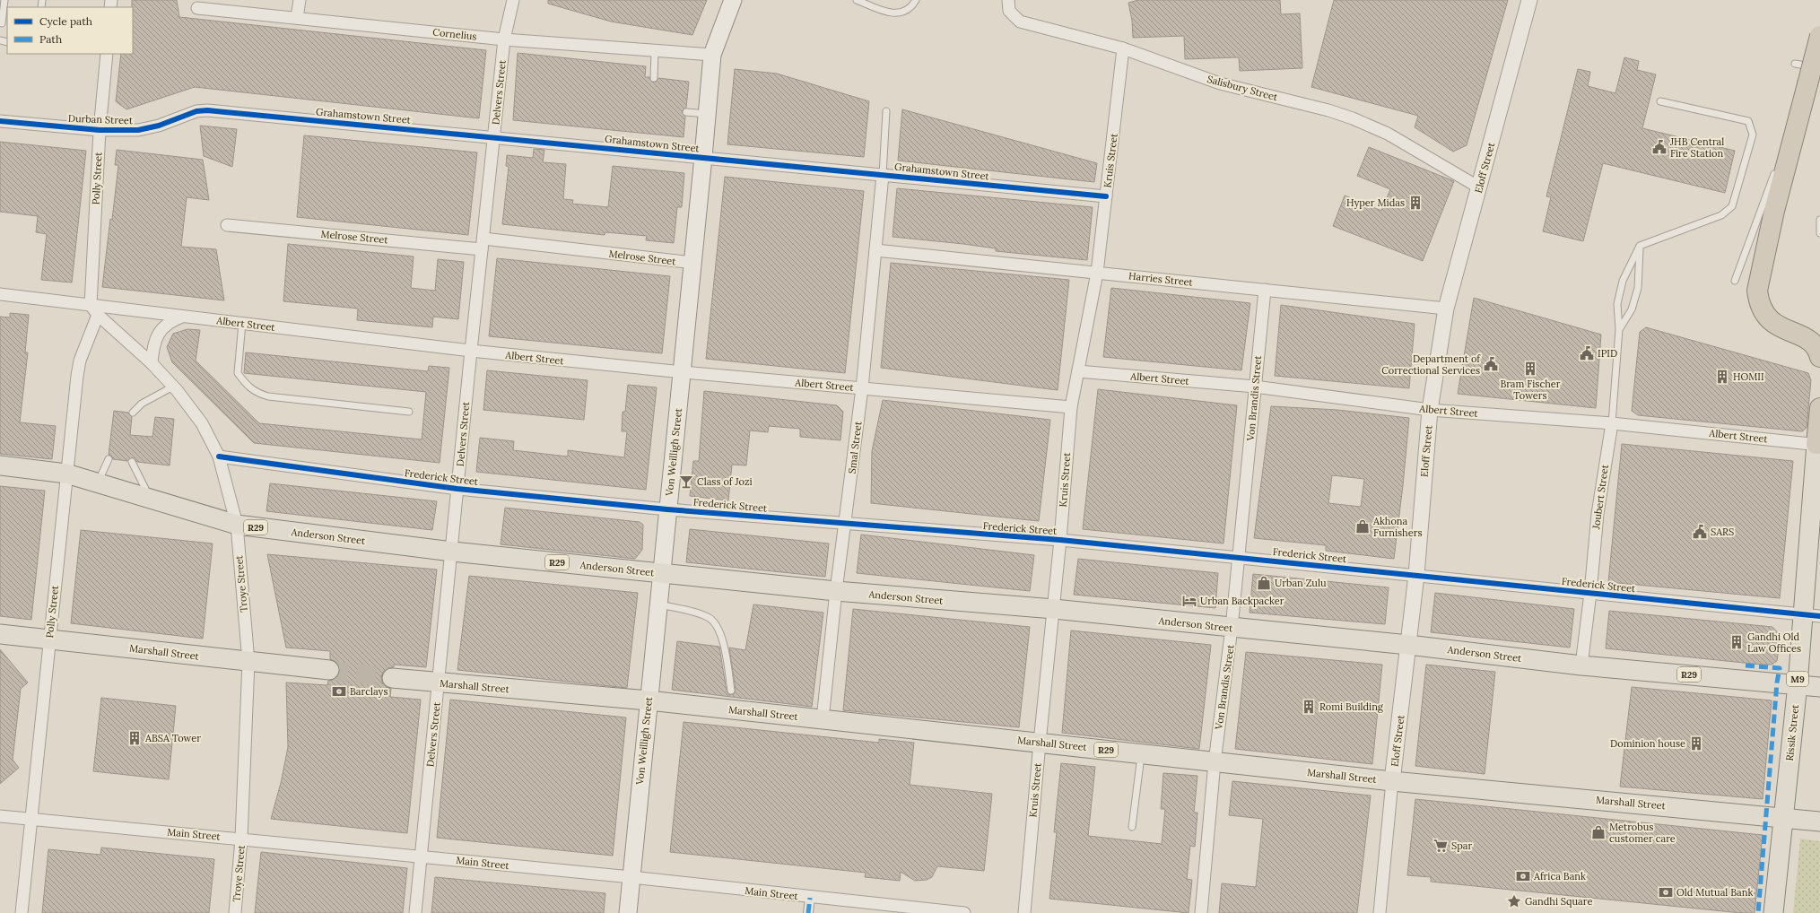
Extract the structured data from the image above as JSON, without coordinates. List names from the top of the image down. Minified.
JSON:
{"streets":{"main road":["Von Weilligh Street","R29","Anderson Street","Marshall Street","M9","Rissik Street"],"street":["Cornelius","Salisbury Street","Delvers Street","Grahamstown Street","Durban Street","Kruis Street","Eloff Street","Polly Street","Melrose Street","Harries Street","Albert Street","Von Brandis Street","Smal Street","Frederick Street","Joubert Street","Troye Street","Main Street"]},"crossings":[["Cornelius","Delvers Street"],["Cornelius","Von Weilligh Street"],["Salisbury Street","Kruis Street"],["Salisbury Street","Eloff Street"],["Delvers Street","Grahamstown Street"],["Delvers Street","Melrose Street"],["Delvers Street","Albert Street"],["Delvers Street","Frederick Street"],["Delvers Street","Anderson Street"],["Delvers Street","Marshall Street"],["Delvers Street","Main Street"],["Grahamstown Street","Durban Street"],["Grahamstown Street","Kruis Street"],["Grahamstown Street","Smal Street"],["Grahamstown Street","Von Weilligh Street"],["Durban Street","Polly Street"],["Kruis Street","Harries Street"],["Kruis Street","Albert Street"],["Kruis Street","Frederick Street"],["Kruis Street","Anderson Street"],["Kruis Street","Marshall Street"],["Eloff Street","Harries Street"],["Eloff Street","Albert Street"],["Eloff Street","Frederick Street"],["Eloff Street","Anderson Street"],["Eloff Street","Marshall Street"],["Polly Street","Albert Street"],["Polly Street","Anderson Street"],["Polly Street","Troye Street"],["Polly Street","Marshall Street"],["Polly Street","Main Street"],["Melrose Street","Von Weilligh Street"],["Harries Street","Von Brandis Street"],["Harries Street","Smal Street"],["Albert Street","Von Brandis Street"],["Albert Street","Smal Street"],["Albert Street","Von Weilligh Street"],["Albert Street","Joubert Street"],["Albert Street","Troye Street"],["Albert Street","Rissik Street"],["Von Brandis Street","Frederick Street"],["Von Brandis Street","Anderson Street"],["Von Brandis Street","Marshall Street"],["Smal Street","Frederick Street"],["Smal Street","Anderson Street"],["Smal Street","Marshall Street"],["Von Weilligh Street","Frederick Street"],["Von Weilligh Street","Anderson Street"],["Von Weilligh Street","Marshall Street"],["Von Weilligh Street","Main Street"],["Frederick Street","Joubert Street"],["Frederick Street","Troye Street"],["Frederick Street","Rissik Street"],["Joubert Street","Anderson Street"],["Anderson Street","Troye Street"],["Anderson Street","Rissik Street"],["Troye Street","Marshall Street"],["Troye Street","Main Street"],["Marshall Street","Rissik Street"]],"places":{"public building":["JHB Central Fire Station","IPID","Department of Correctional Services","SARS"],"building":["Hyper Midas","Bram Fischer Towers","HOMII","Gandhi Old Law Offices","Romi Building","ABSA Tower","Dominion house"],"bar":["Class of Jozi"],"shop":["Akhona Furnishers","Urban Zulu","Metrobus customer care"],"hotel":["Urban Backpacker"],"bank":["Barclays","Africa Bank","Old Mutual Bank"],"supermarket":["Spar"],"place":["Gandhi Square"]},"legend":["Cycle path","Path"]}
